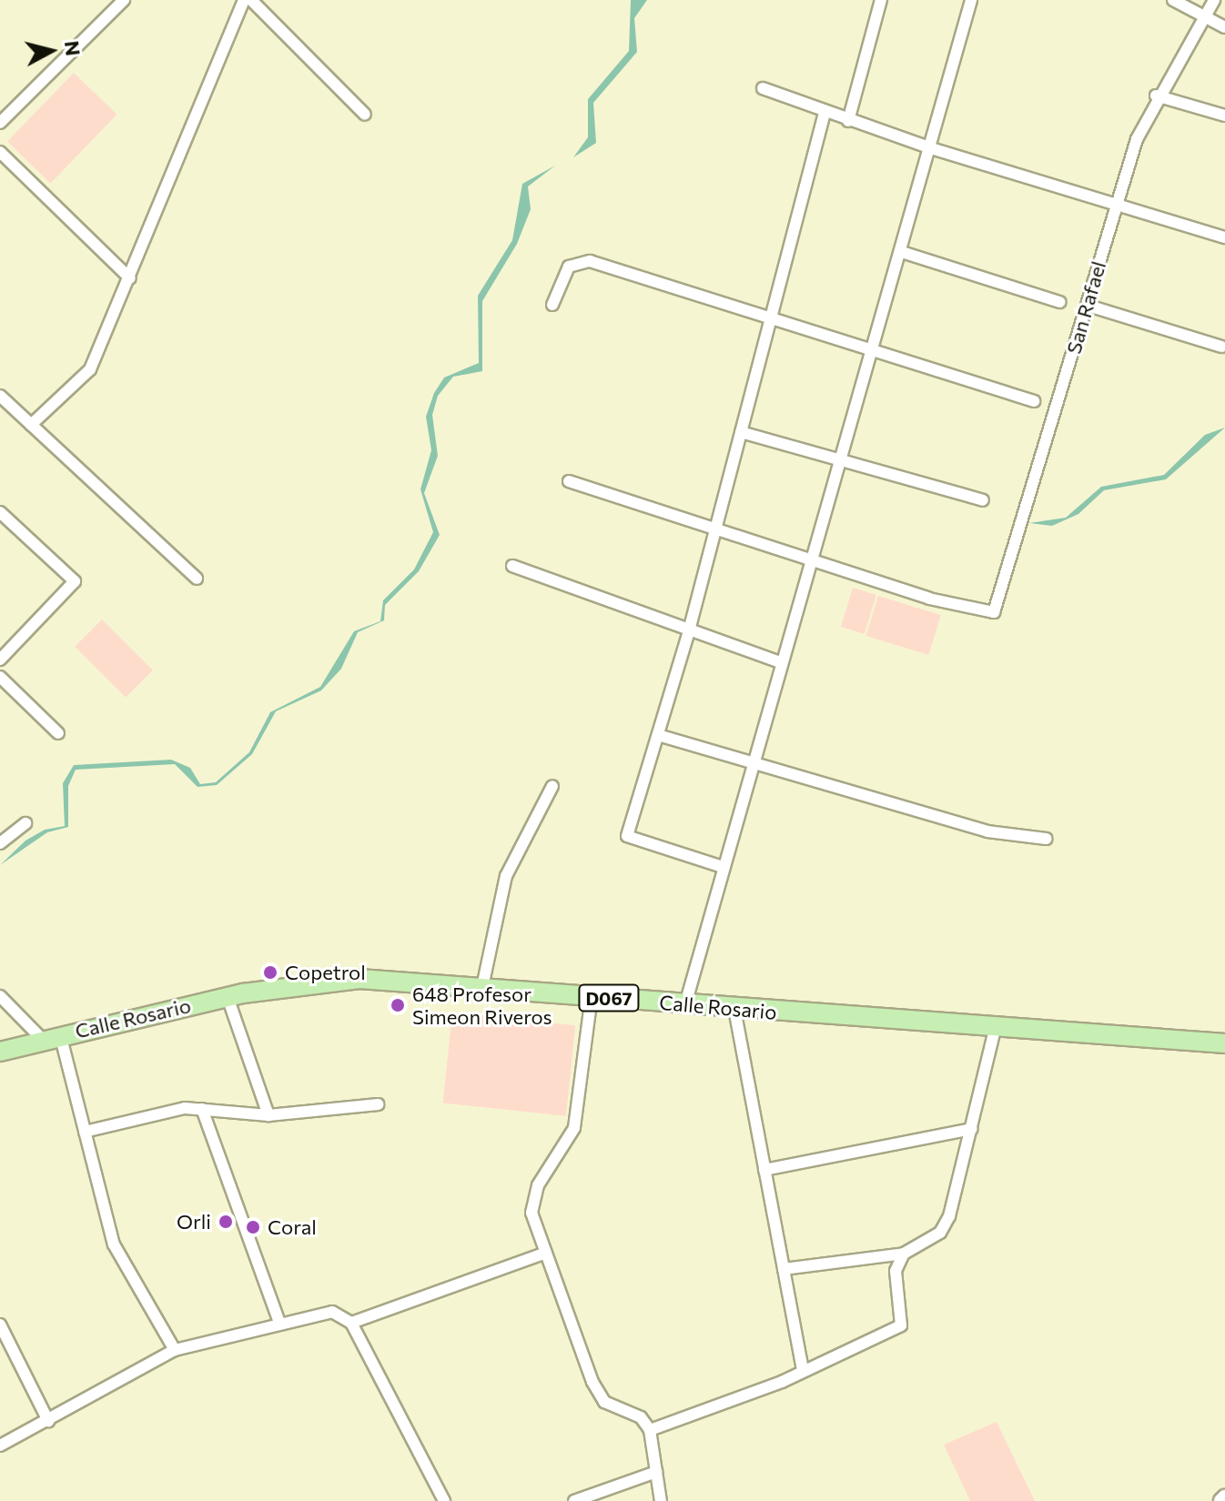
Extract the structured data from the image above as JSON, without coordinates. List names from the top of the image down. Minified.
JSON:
{"streets":{"main road":["D067","Calle Rosario"],"street":["San Rafael"]},"places":["Copetrol","648 Profesor Simeon Riveros","Orli","Coral"],"north":"right"}
